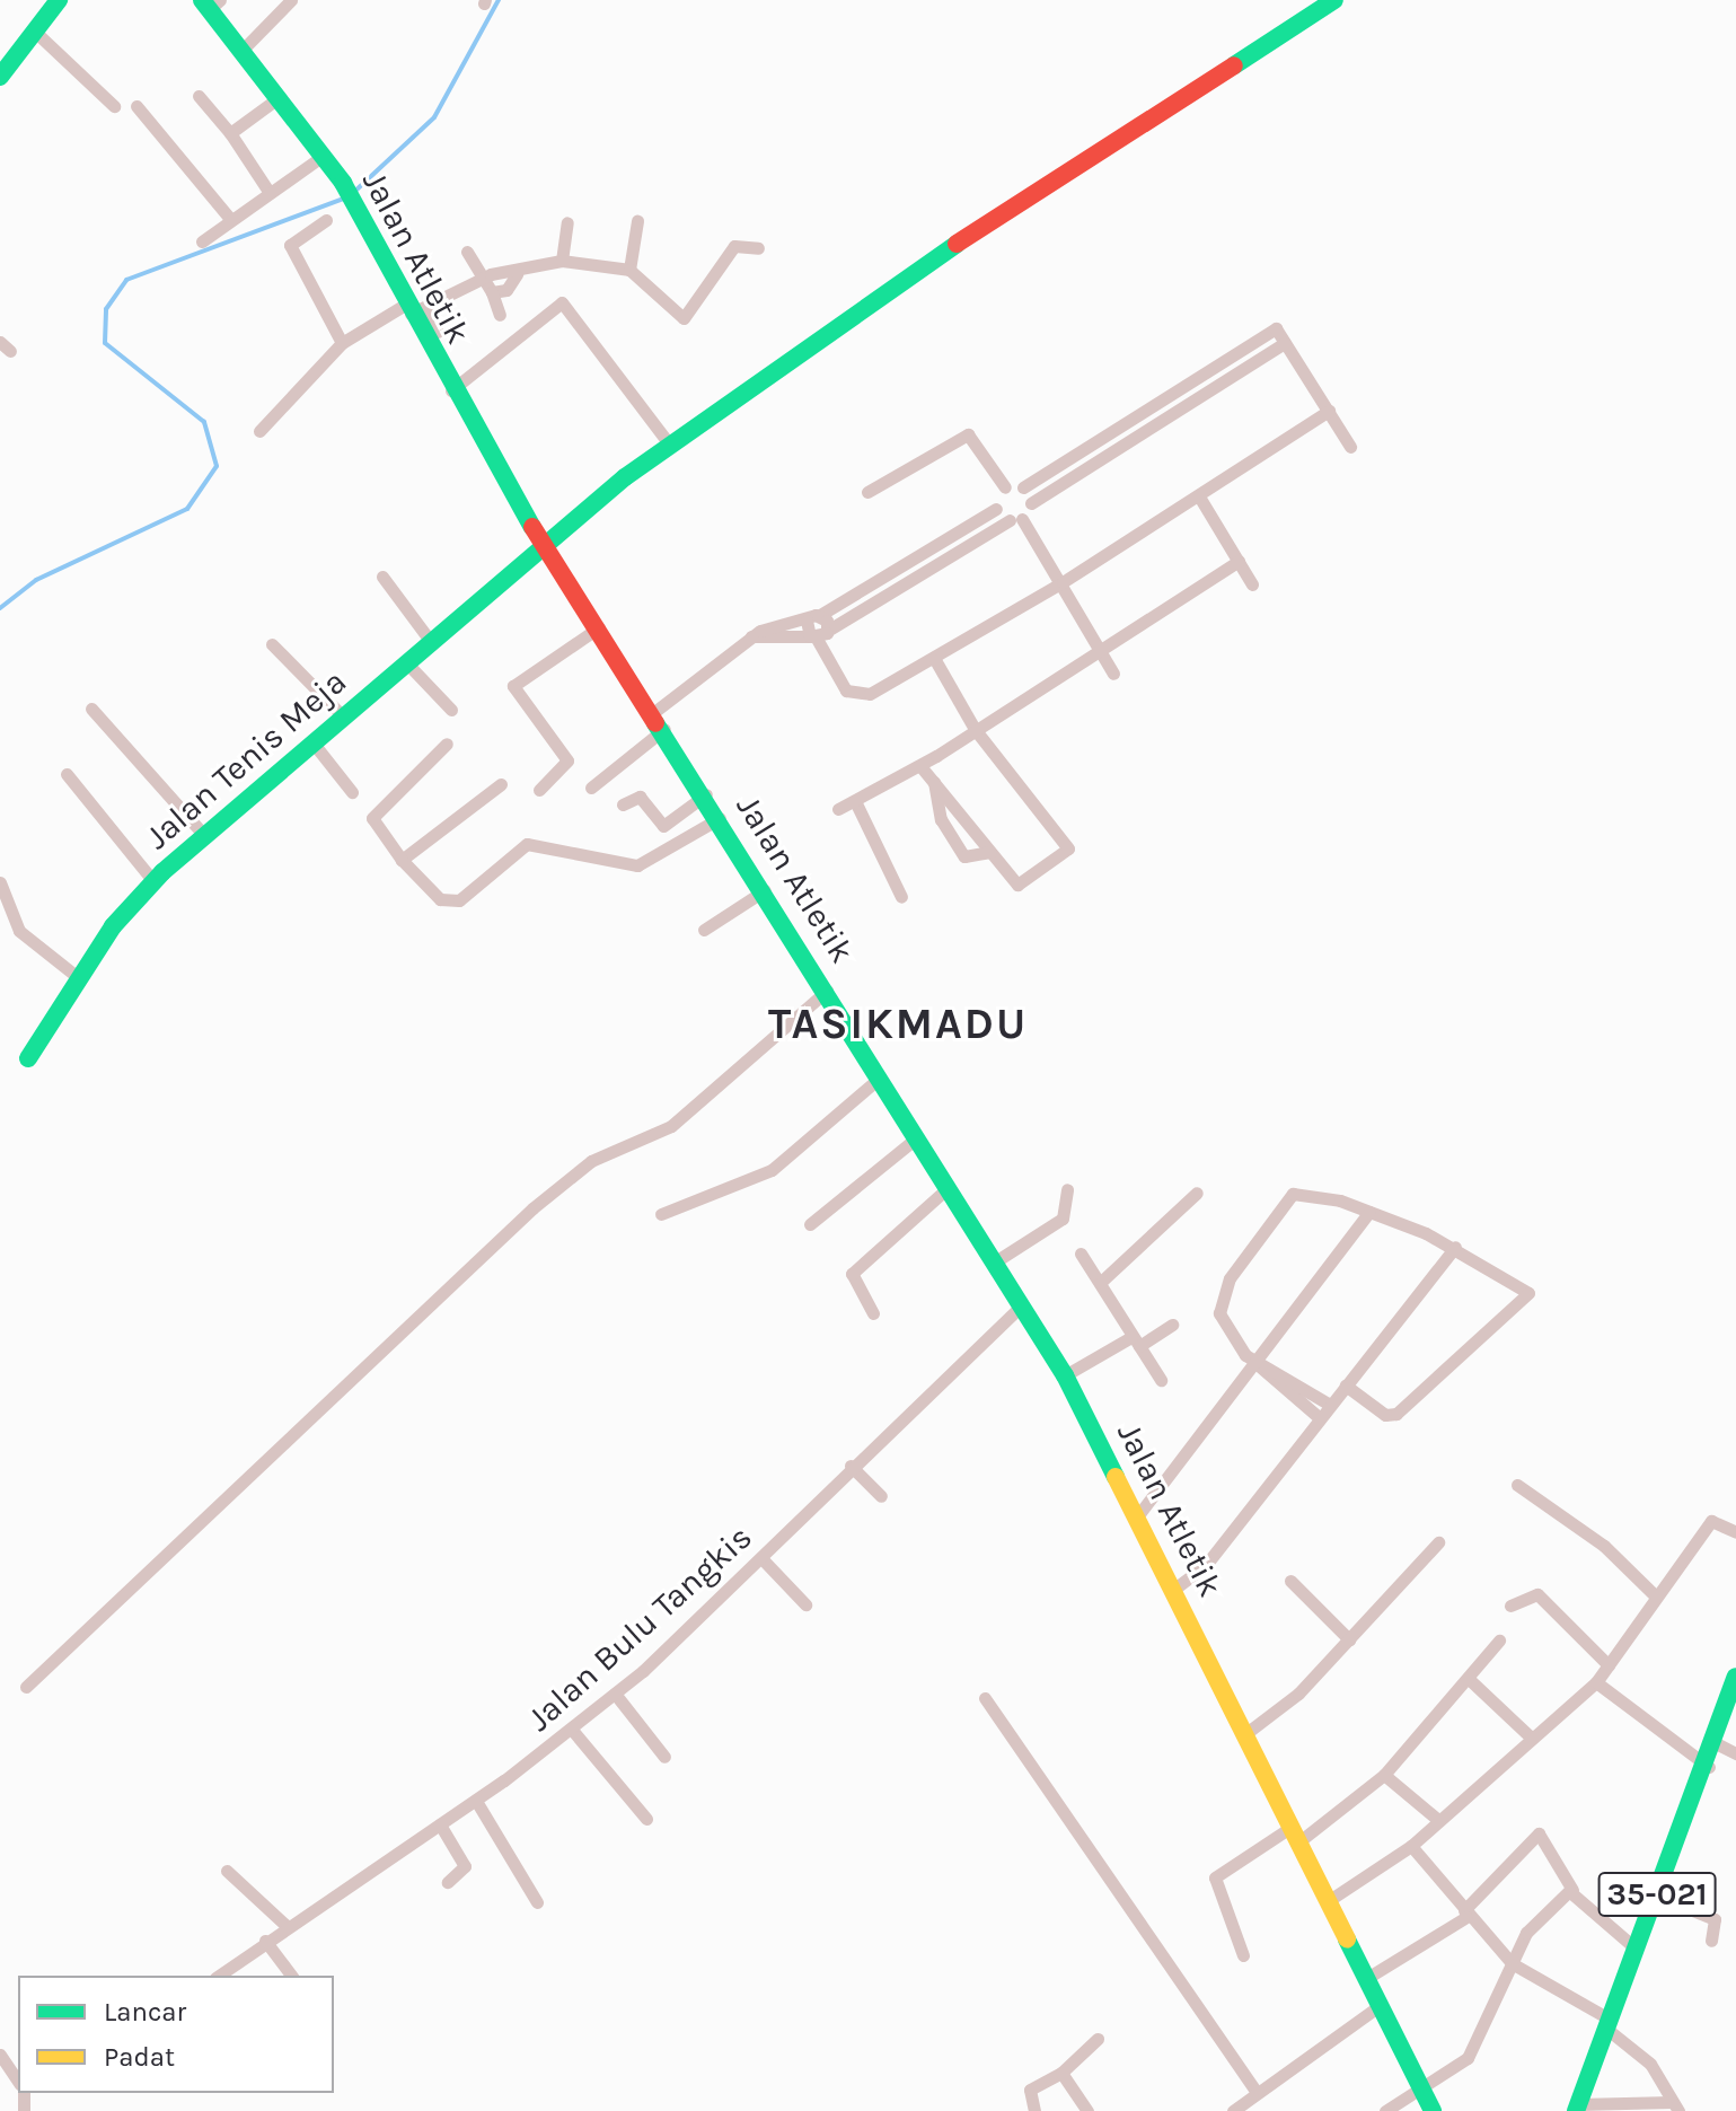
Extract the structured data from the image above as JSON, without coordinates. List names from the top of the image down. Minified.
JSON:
{"streets":{"street":["Jalan Atletik","Jalan Tenis Meja","Jalan Bulu Tangkis","35-021"]},"crossings":[["Jalan Atletik","Jalan Tenis Meja"],["Jalan Atletik","Jalan Bulu Tangkis"]],"districts":["TASIKMADU"],"legend":["Lancar","Padat"]}
